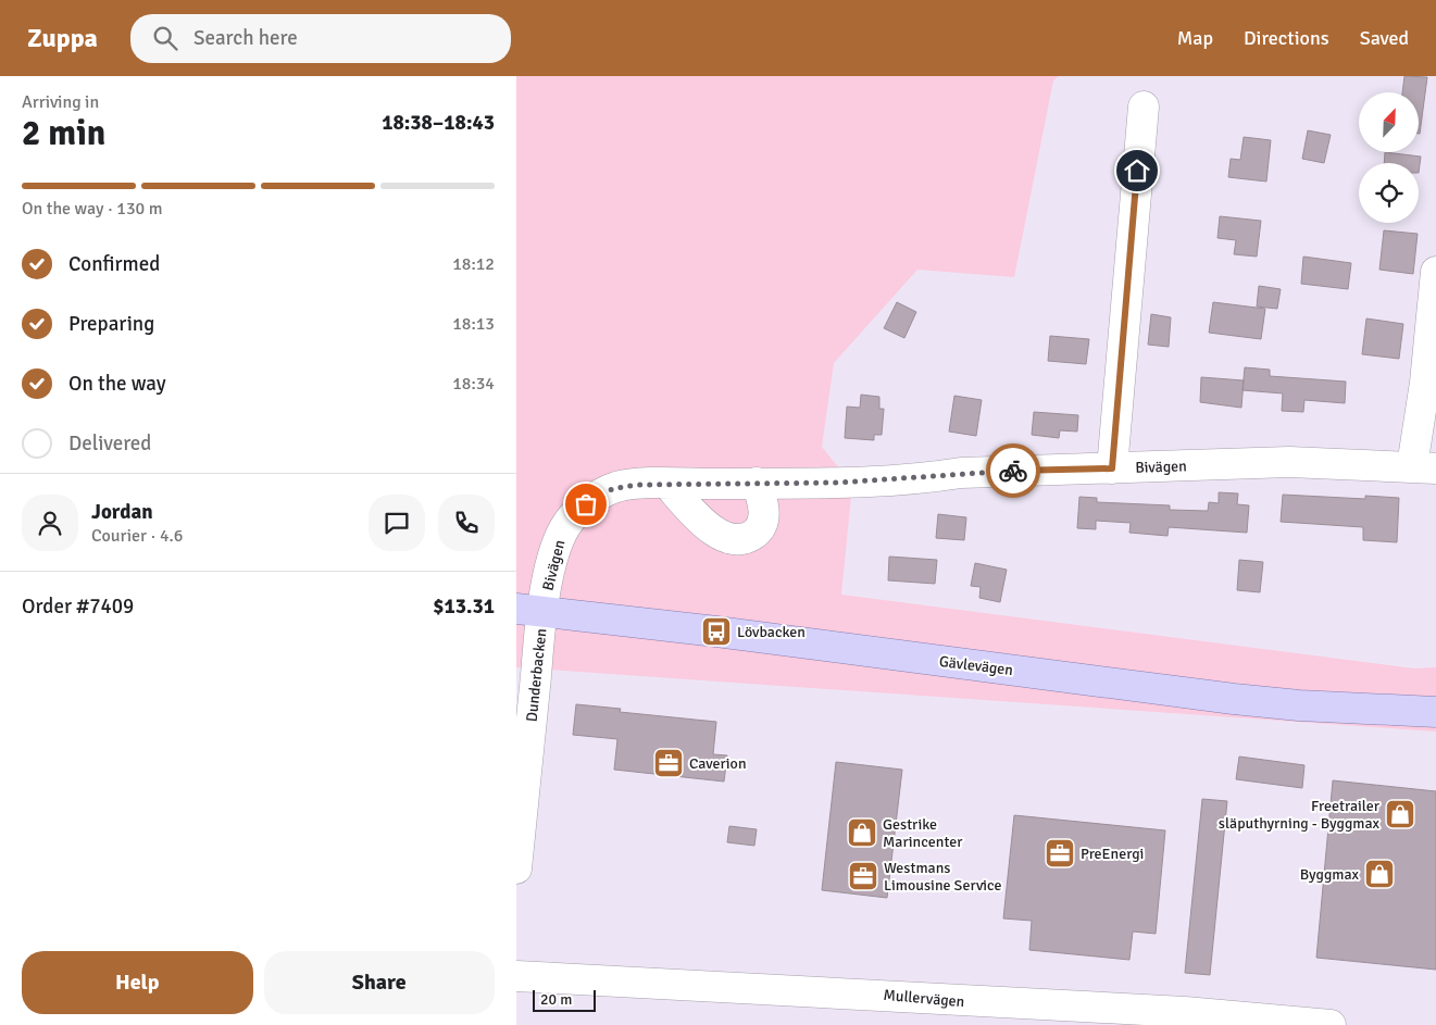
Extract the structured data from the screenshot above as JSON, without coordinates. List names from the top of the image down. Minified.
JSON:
{"streets":{"main road":["Gävlevägen"],"street":["Bivägen","Dunderbacken","Mullervägen"]},"crossings":[["Bivägen","Gävlevägen"],["Bivägen","Dunderbacken"],["Gävlevägen","Dunderbacken"]],"places":{"bus stop":["Lövbacken"],"office":["Caverion","PreEnergi","Westmans Limousine Service"],"shop":["Freetrailer släputhyrning - Byggmax","Gestrike Marincenter","Byggmax"]},"scale_bar":"20 m","north":"top right","page":{"header":"Zuppa","search":"Search here","nav":["Map","Directions","Saved"],"heading":["2 min","Arriving in","18:38–18:43"],"panel":["Jordan","Courier · 4.6","Order #7409","$13.31"],"bar":"On the way · 130 m","list":[["Confirmed","18:12"],["Preparing","18:13"],["On the way","18:34"],"Delivered"],"buttons":["Help","Share"],"scale":"20 m"}}
